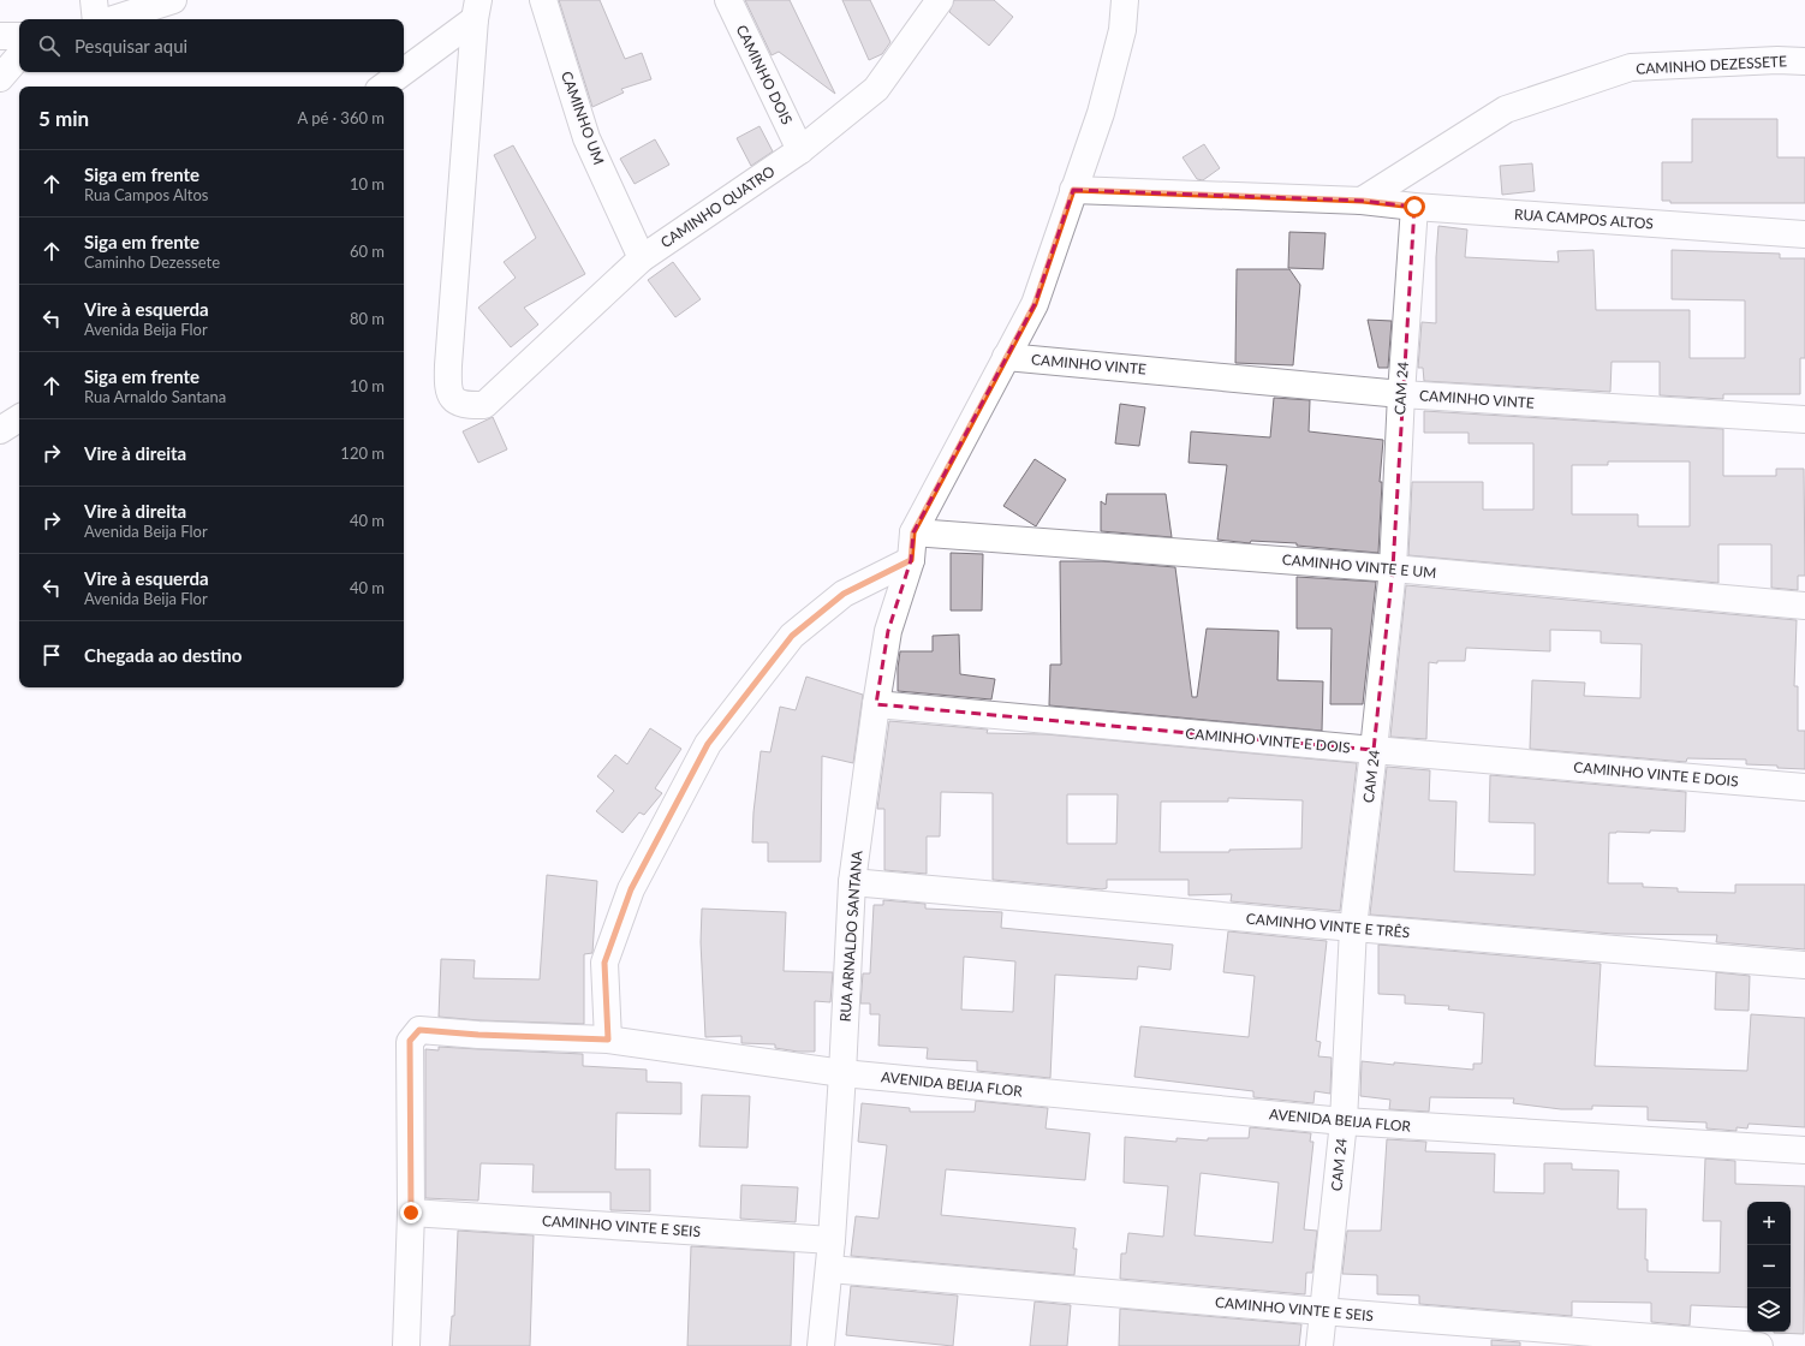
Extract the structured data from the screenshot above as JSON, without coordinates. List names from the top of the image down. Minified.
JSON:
{"streets":{"street":["CAMINHO DEZESSETE","CAMINHO DOIS","CAMINHO UM","CAMINHO QUATRO","RUA CAMPOS ALTOS","CAMINHO VINTE","CAM 24","CAMINHO VINTE E UM","CAMINHO VINTE E DOIS","CAMINHO VINTE E TRÊS","RUA ARNALDO SANTANA","AVENIDA BEIJA FLOR","CAMINHO VINTE E SEIS"]},"crossings":[["CAMINHO DEZESSETE","RUA CAMPOS ALTOS"],["CAMINHO DOIS","CAMINHO QUATRO"],["CAMINHO UM","CAMINHO QUATRO"],["RUA CAMPOS ALTOS","CAM 24"],["CAMINHO VINTE","CAM 24"],["CAM 24","CAMINHO VINTE E UM"],["CAM 24","CAMINHO VINTE E DOIS"],["CAM 24","CAMINHO VINTE E TRÊS"],["CAM 24","AVENIDA BEIJA FLOR"],["CAM 24","CAMINHO VINTE E SEIS"],["CAMINHO VINTE E UM","RUA ARNALDO SANTANA"],["CAMINHO VINTE E DOIS","RUA ARNALDO SANTANA"],["CAMINHO VINTE E TRÊS","RUA ARNALDO SANTANA"],["RUA ARNALDO SANTANA","AVENIDA BEIJA FLOR"],["RUA ARNALDO SANTANA","CAMINHO VINTE E SEIS"],["AVENIDA BEIJA FLOR","CAMINHO VINTE E SEIS"]],"page":{"search":"Pesquisar aqui","heading":["5 min","A pé · 360 m"],"list":[["Siga em frente","Rua Campos Altos","10 m"],["Siga em frente","Caminho Dezessete","60 m"],["Vire à esquerda","Avenida Beija Flor","80 m"],["Siga em frente","Rua Arnaldo Santana","10 m"],["Vire à direita","120 m"],["Vire à direita","Avenida Beija Flor","40 m"],["Vire à esquerda","Avenida Beija Flor","40 m"],"Chegada ao destino"],"map_buttons":["+","−"]}}
